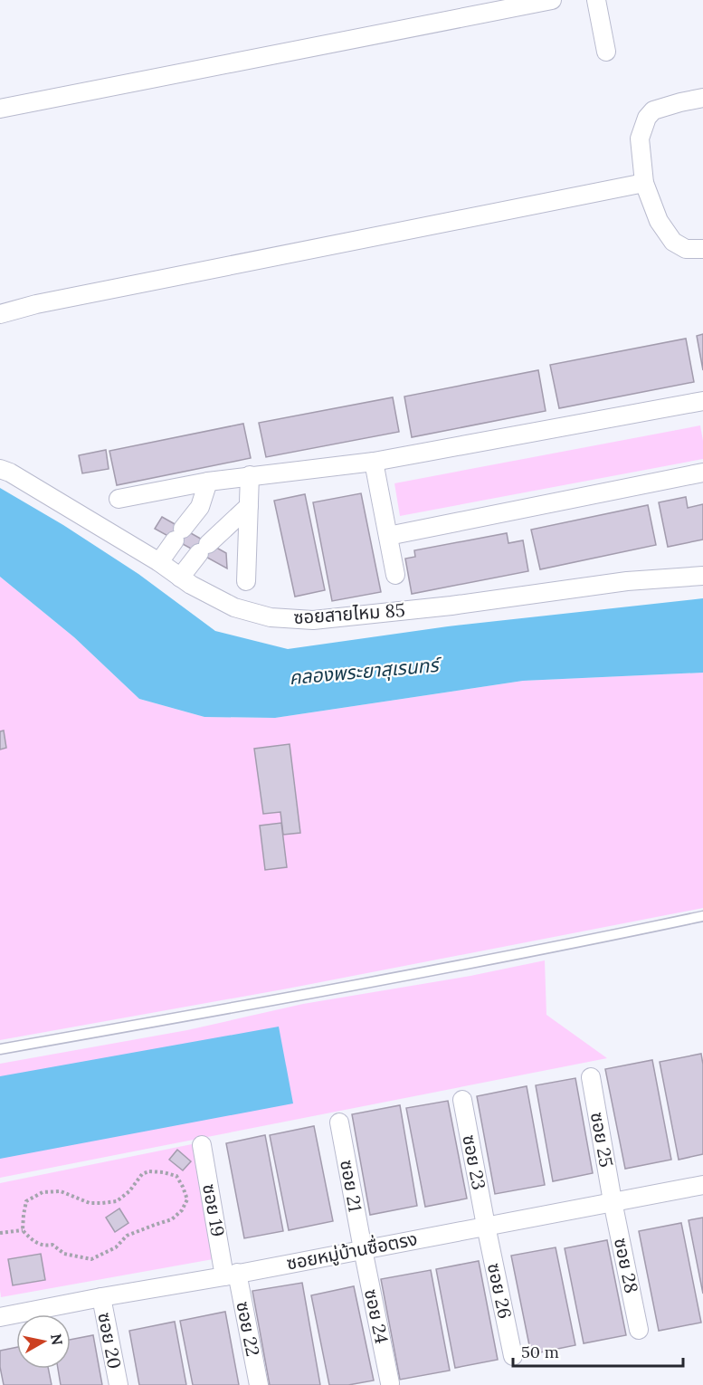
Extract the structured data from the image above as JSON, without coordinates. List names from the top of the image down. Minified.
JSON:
{"streets":{"street":["ซอยสายไหม 85","ซอย 25","ซอย 23","ซอย 21","ซอย 19","ซอยหมู่บ้านซื่อตรง","ซอย 28","ซอย 26","ซอย 24","ซอย 22","ซอย 20"]},"crossings":[["ซอย 25","ซอยหมู่บ้านซื่อตรง"],["ซอย 25","ซอย 28"],["ซอย 23","ซอยหมู่บ้านซื่อตรง"],["ซอย 23","ซอย 26"],["ซอย 21","ซอยหมู่บ้านซื่อตรง"],["ซอย 21","ซอย 24"],["ซอย 19","ซอยหมู่บ้านซื่อตรง"],["ซอย 19","ซอย 22"],["ซอยหมู่บ้านซื่อตรง","ซอย 28"],["ซอยหมู่บ้านซื่อตรง","ซอย 26"],["ซอยหมู่บ้านซื่อตรง","ซอย 24"],["ซอยหมู่บ้านซื่อตรง","ซอย 22"],["ซอยหมู่บ้านซื่อตรง","ซอย 20"]],"water":["คลองพระยาสุเรนทร์"],"scale_bar":"50 m","north":"right"}
